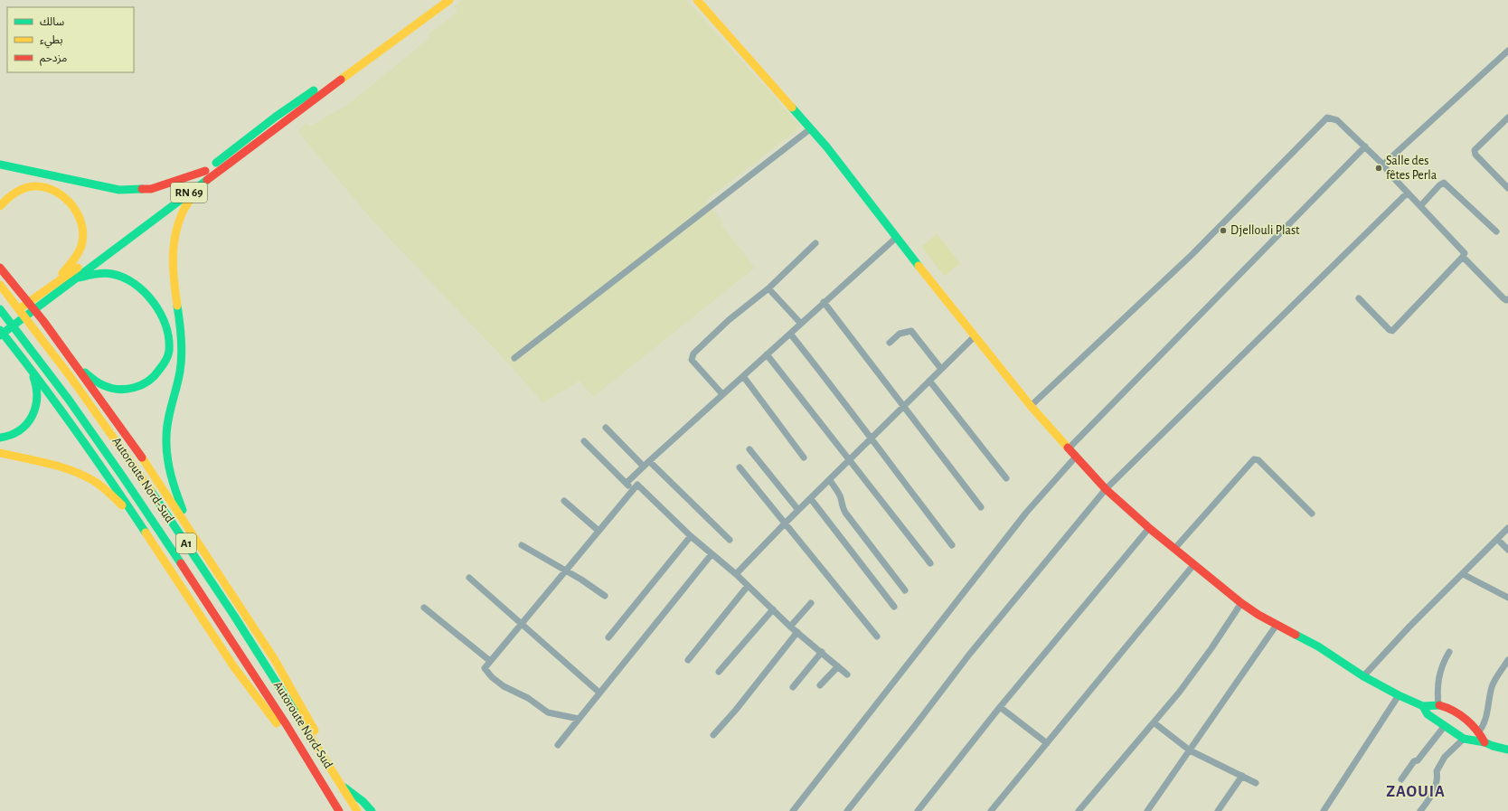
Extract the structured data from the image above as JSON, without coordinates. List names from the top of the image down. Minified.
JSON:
{"streets":{"main road":["RN 69","Autoroute Nord-Sud","A1"]},"districts":["ZAOUIA"],"places":["Salle des fêtes Perla","Djellouli Plast"],"legend":["سالك","بطيء","مزدحم"]}
